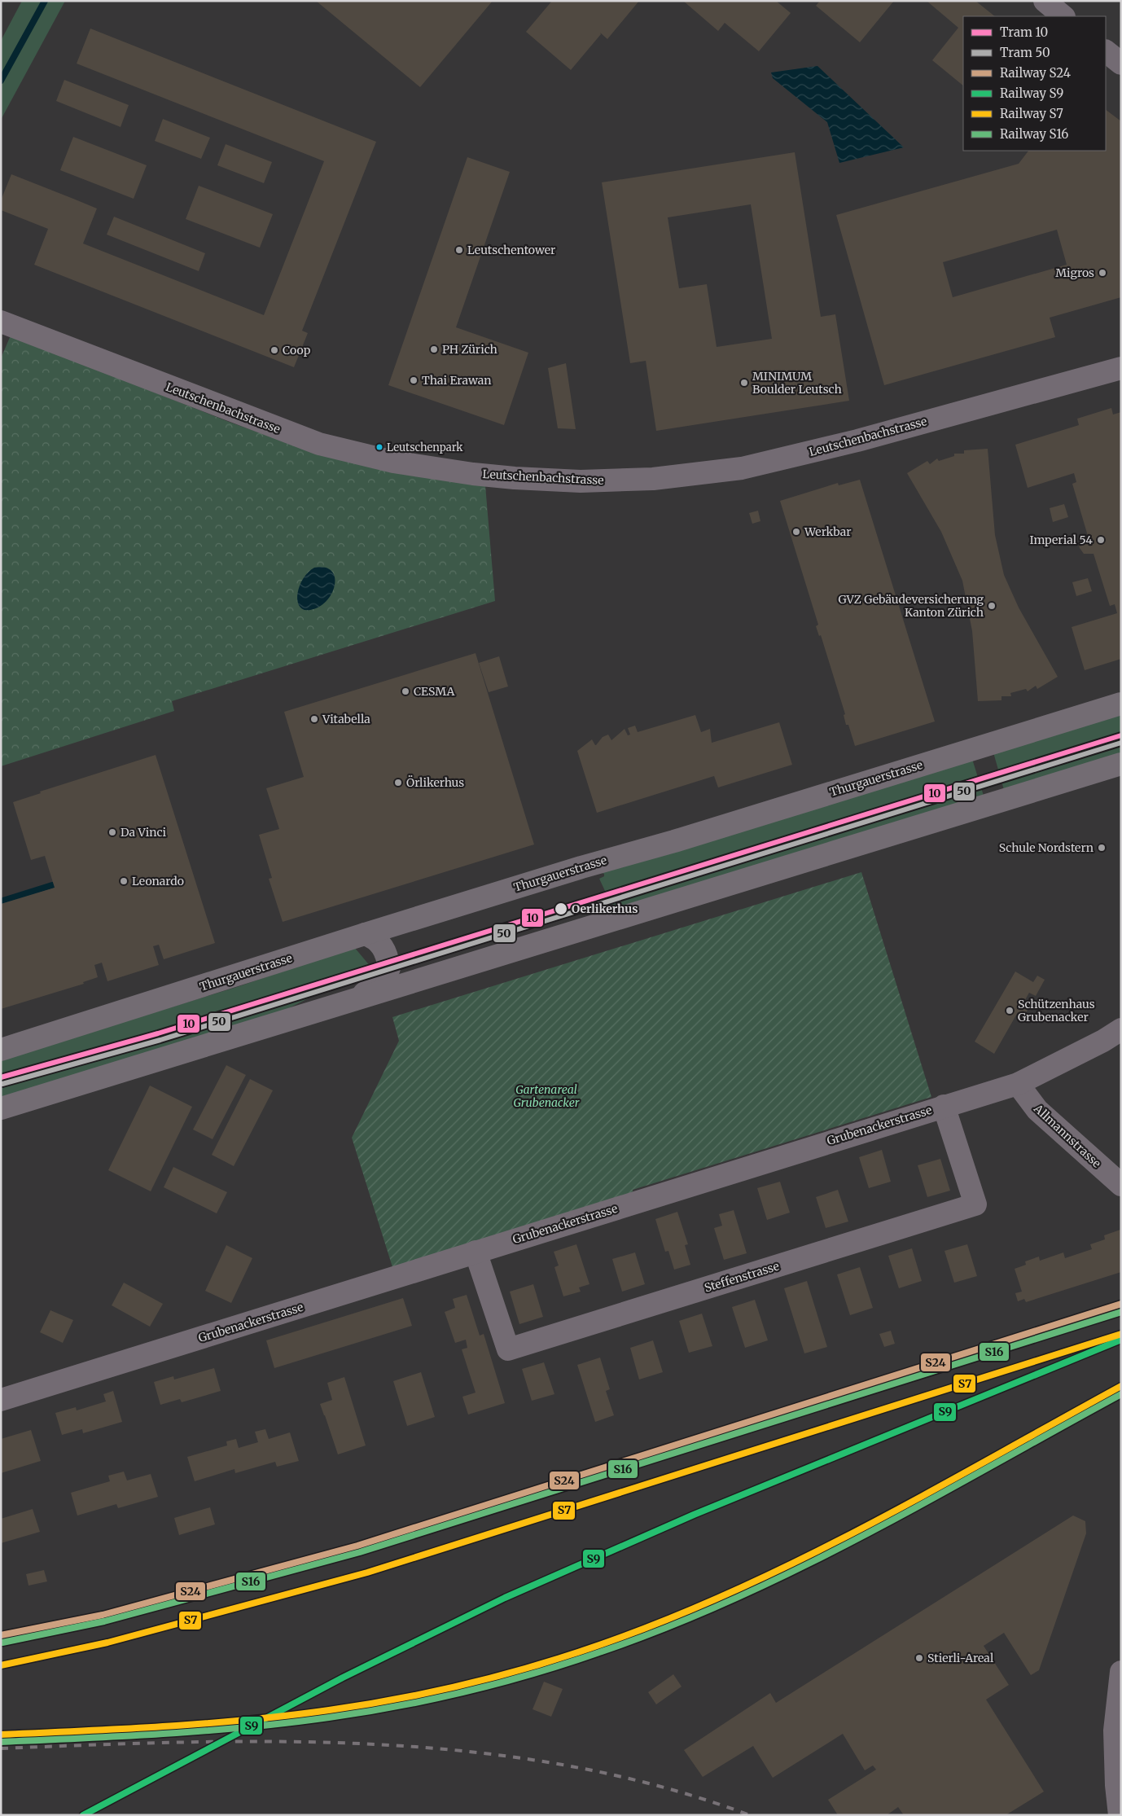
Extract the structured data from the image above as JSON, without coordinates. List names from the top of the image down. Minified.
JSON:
{"streets":{"main road":["Thurgauerstrasse"],"street":["Leutschenbachstrasse","Grubenackerstrasse","Allmannstrasse","Steffenstrasse"]},"crossings":[["Grubenackerstrasse","Allmannstrasse"],["Grubenackerstrasse","Steffenstrasse"]],"parks":["Gartenareal Grubenacker"],"places":["Leutschentower","Migros","PH Zürich","Coop","Thai Erawan","MINIMUM Boulder Leutsch","Leutschenpark","Werkbar","Imperial 54","GVZ Gebäudeversicherung Kanton Zürich","CESMA","Vitabella","Örlikerhus","Da Vinci","Schule Nordstern","Leonardo","Oerlikerhus","Schützenhaus Grubenacker","Stierli-Areal"],"lines":["tram line 10","tram line 50","rail line S24","rail line S16","rail line S7","rail line S9"],"legend":["Tram 10","Tram 50","Railway S24","Railway S9","Railway S7","Railway S16"]}
